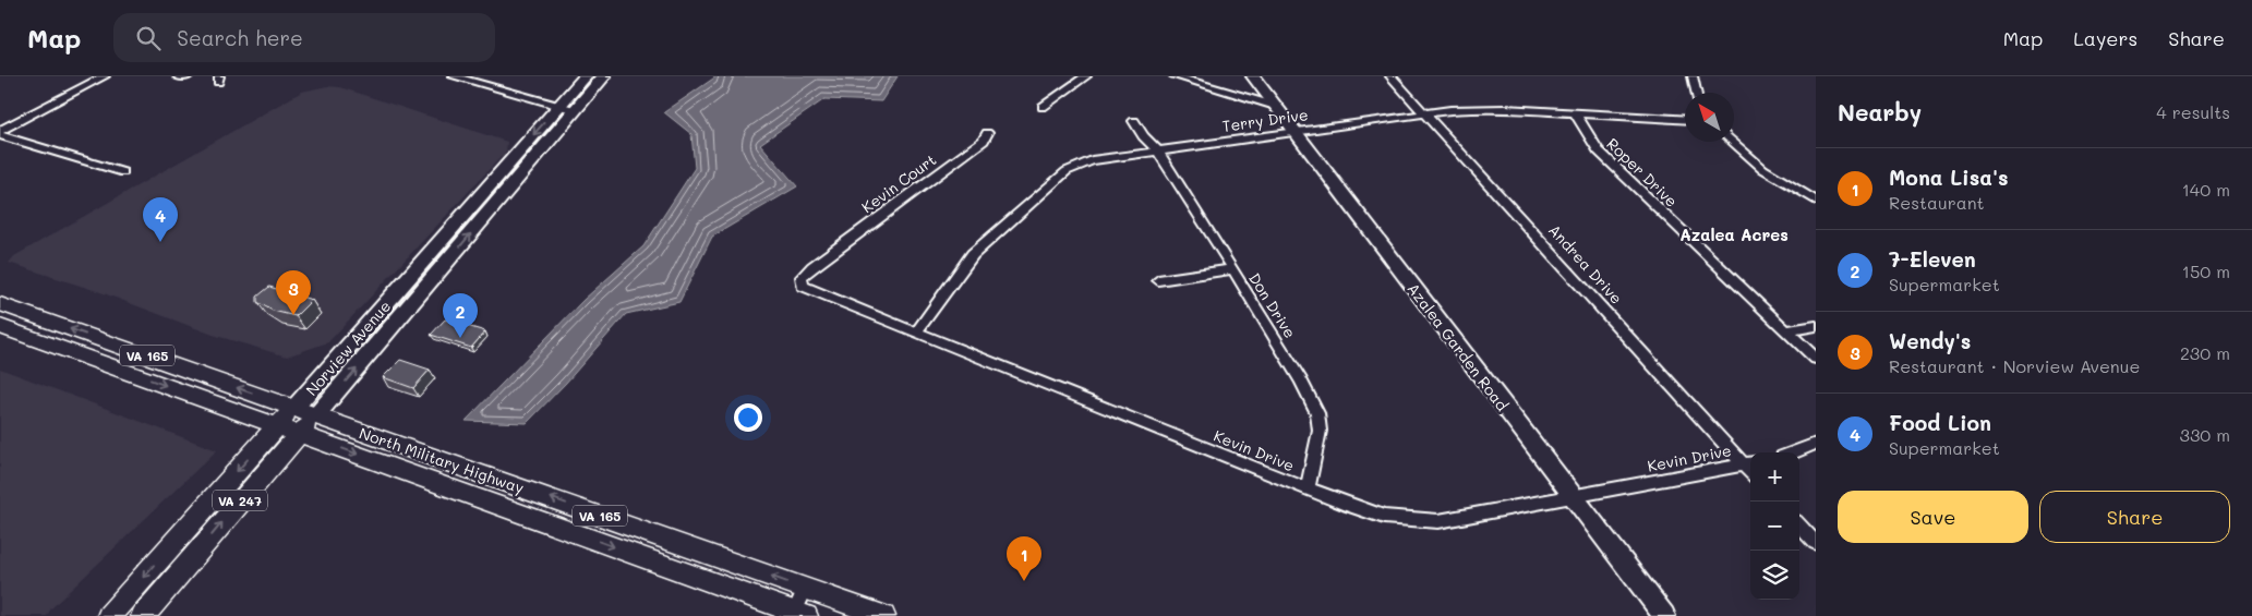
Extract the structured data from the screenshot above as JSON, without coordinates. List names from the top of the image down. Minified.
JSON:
{"streets":{"main road":["Azalea Garden Road","Norview Avenue","VA 165","North Military Highway","VA 247"],"street":["Terry Drive","Roper Drive","Kevin Court","Andrea Drive","Don Drive","Kevin Drive"]},"crossings":[["Terry Drive","Roper Drive"],["Terry Drive","Andrea Drive"],["Terry Drive","Don Drive"],["Terry Drive","Azalea Garden Road"],["Terry Drive","Kevin Drive"],["Kevin Court","Kevin Drive"],["Andrea Drive","Kevin Drive"],["Don Drive","Kevin Drive"],["Azalea Garden Road","Kevin Drive"],["Norview Avenue","North Military Highway"]],"districts":["Azalea Acres"],"north":"top left","page":{"header":"Map","search":"Search here","nav":["Map","Layers","Share"],"heading":["Nearby","4 results"],"list":[{"mark":"1","name":"Mona Lisa's","note":"Restaurant","value":"140 m"},{"mark":"2","name":"7-Eleven","note":"Supermarket","value":"150 m"},{"mark":"3","name":"Wendy's","note":"Restaurant · Norview Avenue","value":"230 m"},{"mark":"4","name":"Food Lion","note":"Supermarket","value":"330 m"}],"pins":["4","3","2","1"],"map_buttons":["+","−"],"buttons":["Save","Share"]}}
